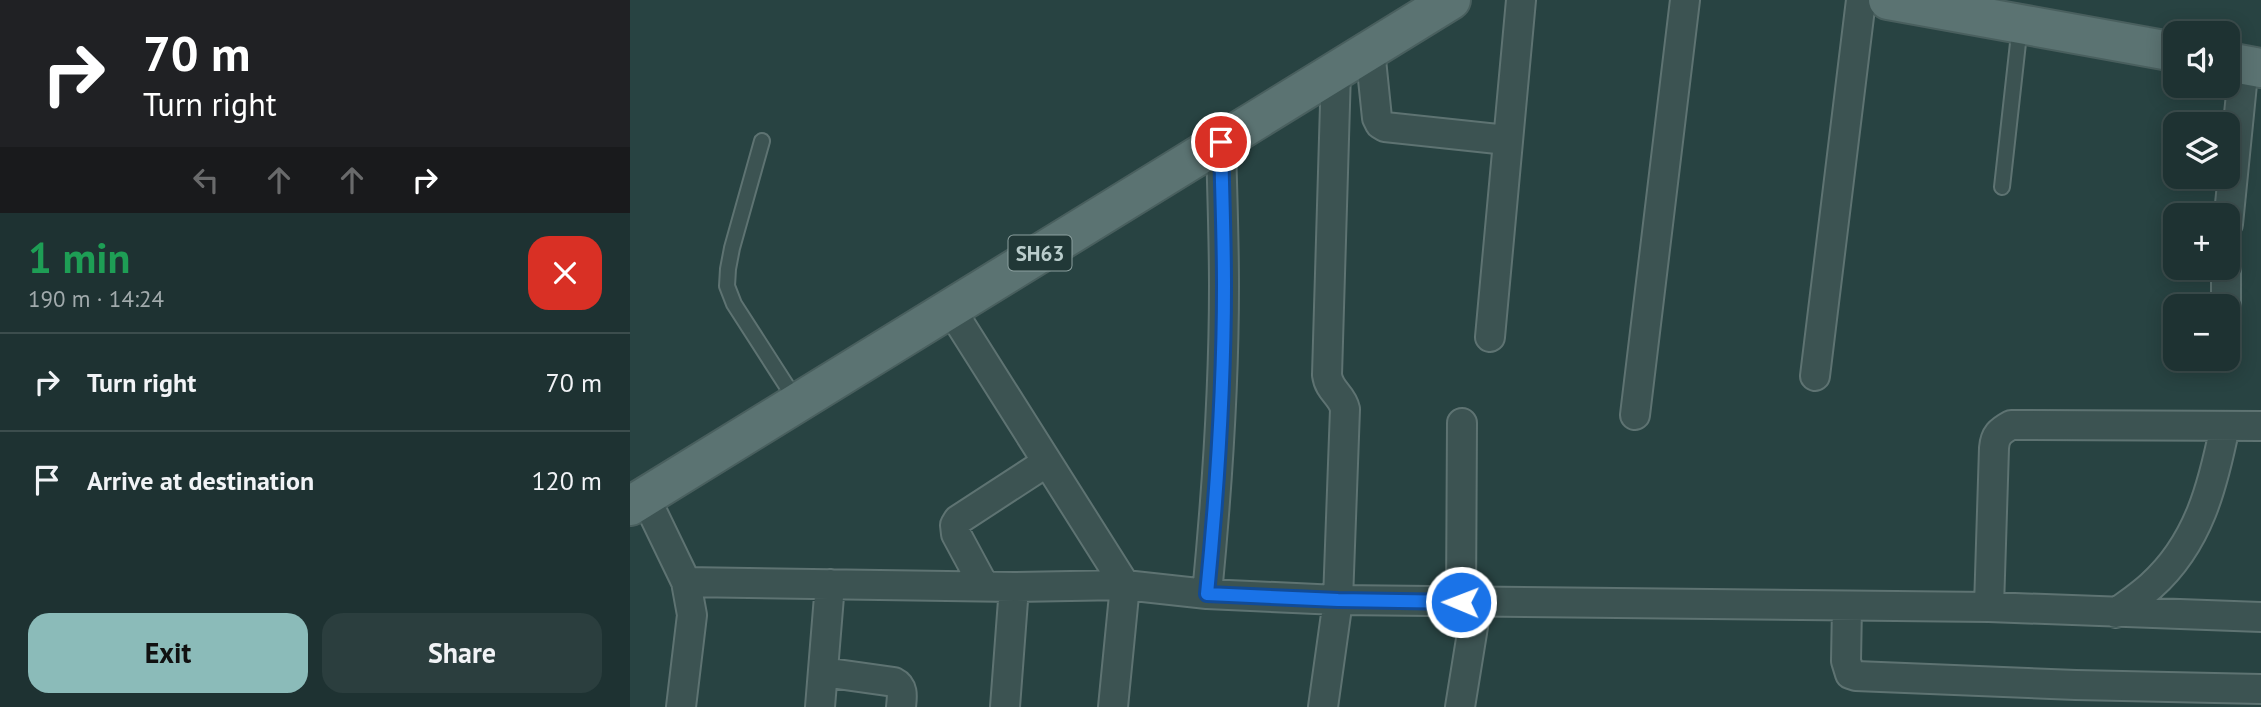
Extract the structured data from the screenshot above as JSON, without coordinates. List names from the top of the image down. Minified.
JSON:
{"streets":{"main road":["SH63"]},"page":{"turn":["70 m","Turn right"],"map_buttons":["+","−"],"heading":["1 min","190 m · 14:24"],"list":[{"name":"Turn right","value":"70 m"},{"name":"Arrive at destination","value":"120 m"}],"buttons":["Exit","Share"]}}
